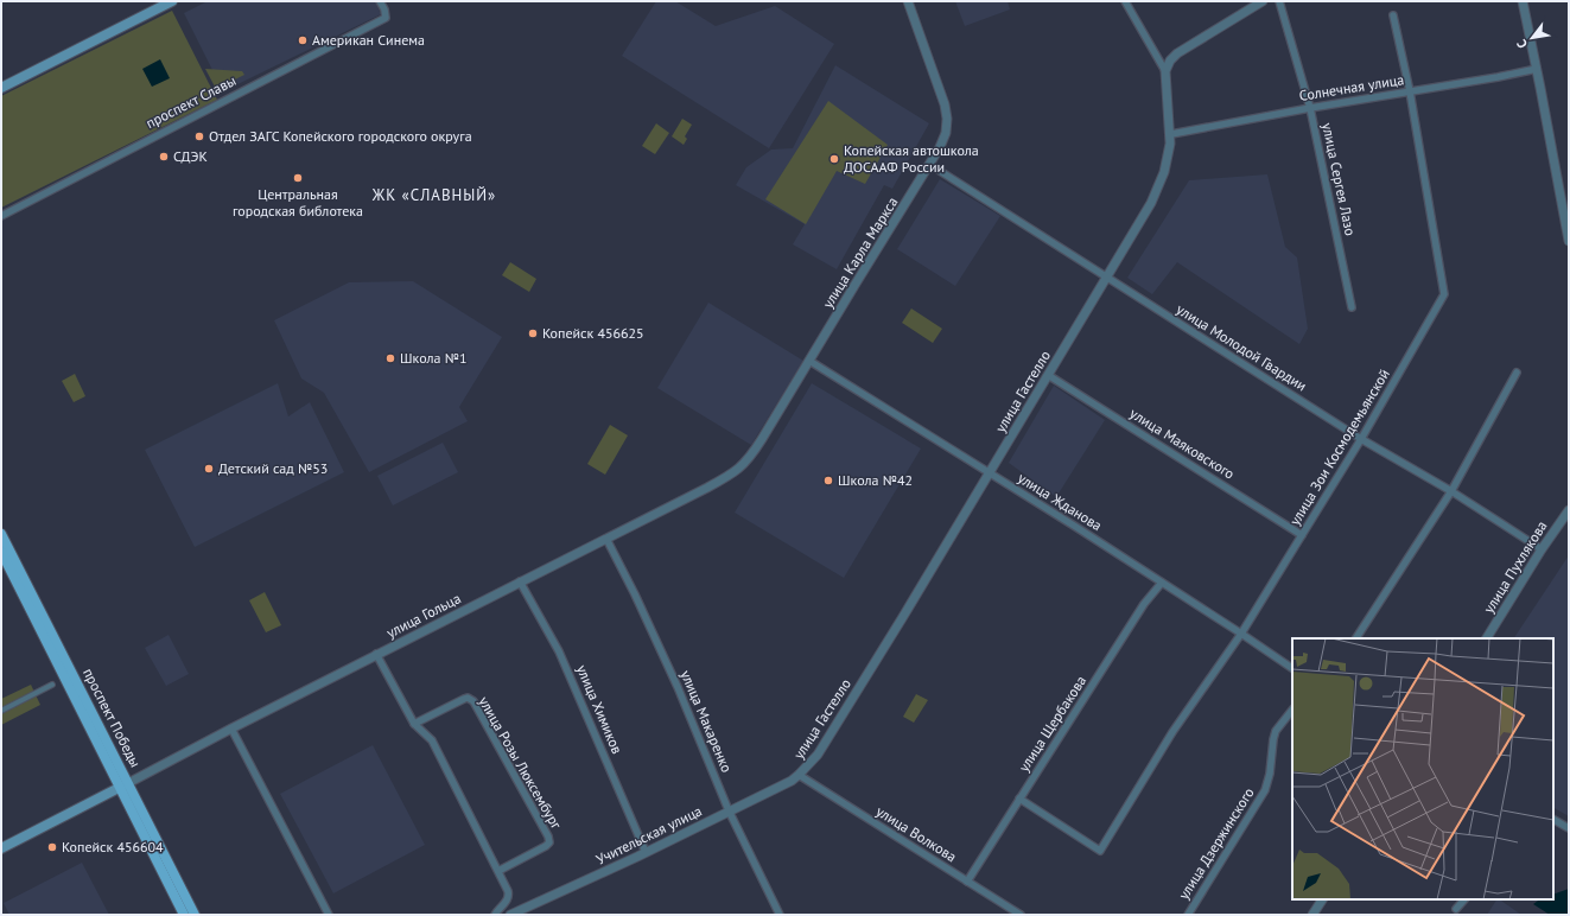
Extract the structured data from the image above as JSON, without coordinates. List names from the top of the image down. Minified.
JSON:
{"streets":{"main road":["проспект Победы"],"street":["Солнечная улица","проспект Славы","улица Сергея Лазо","улица Карла Маркса","улица Молодой Гвардии","улица Гастелло","улица Маяковского","улица Зои Космодемьянской","улица Жданова","улица Пухлякова","улица Гольца","улица Химиков","улица Макаренко","улица Щербакова","улица Розы Люксембург","улица Волкова","Учительская улица","улица Дзержинского"]},"crossings":[["Солнечная улица","улица Сергея Лазо"],["Солнечная улица","улица Гастелло"],["Солнечная улица","улица Зои Космодемьянской"],["улица Карла Маркса","улица Молодой Гвардии"],["улица Карла Маркса","улица Жданова"],["улица Карла Маркса","улица Гольца"],["улица Молодой Гвардии","улица Гастелло"],["улица Молодой Гвардии","улица Зои Космодемьянской"],["улица Молодой Гвардии","улица Пухлякова"],["улица Гастелло","улица Маяковского"],["улица Гастелло","улица Жданова"],["улица Гастелло","улица Волкова"],["улица Гастелло","Учительская улица"],["улица Маяковского","улица Зои Космодемьянской"],["улица Зои Космодемьянской","улица Жданова"],["улица Зои Космодемьянской","улица Щербакова"],["улица Жданова","улица Щербакова"],["улица Гольца","улица Химиков"],["улица Гольца","проспект Победы"],["улица Гольца","улица Макаренко"],["улица Химиков","Учительская улица"],["улица Макаренко","Учительская улица"],["улица Щербакова","улица Волкова"],["улица Волкова","Учительская улица"]],"districts":["ЖК «СЛАВНЫЙ»"],"places":["Американ Синема","Отдел ЗАГС Копейского городского округа","СДЭК","Копейская автошкола ДОСААФ России","Центральная городская библотека","Копейск 456625","Школа №1","Детский сад №53","Школа №42","Копейск 456604"],"north":"bottom left"}
